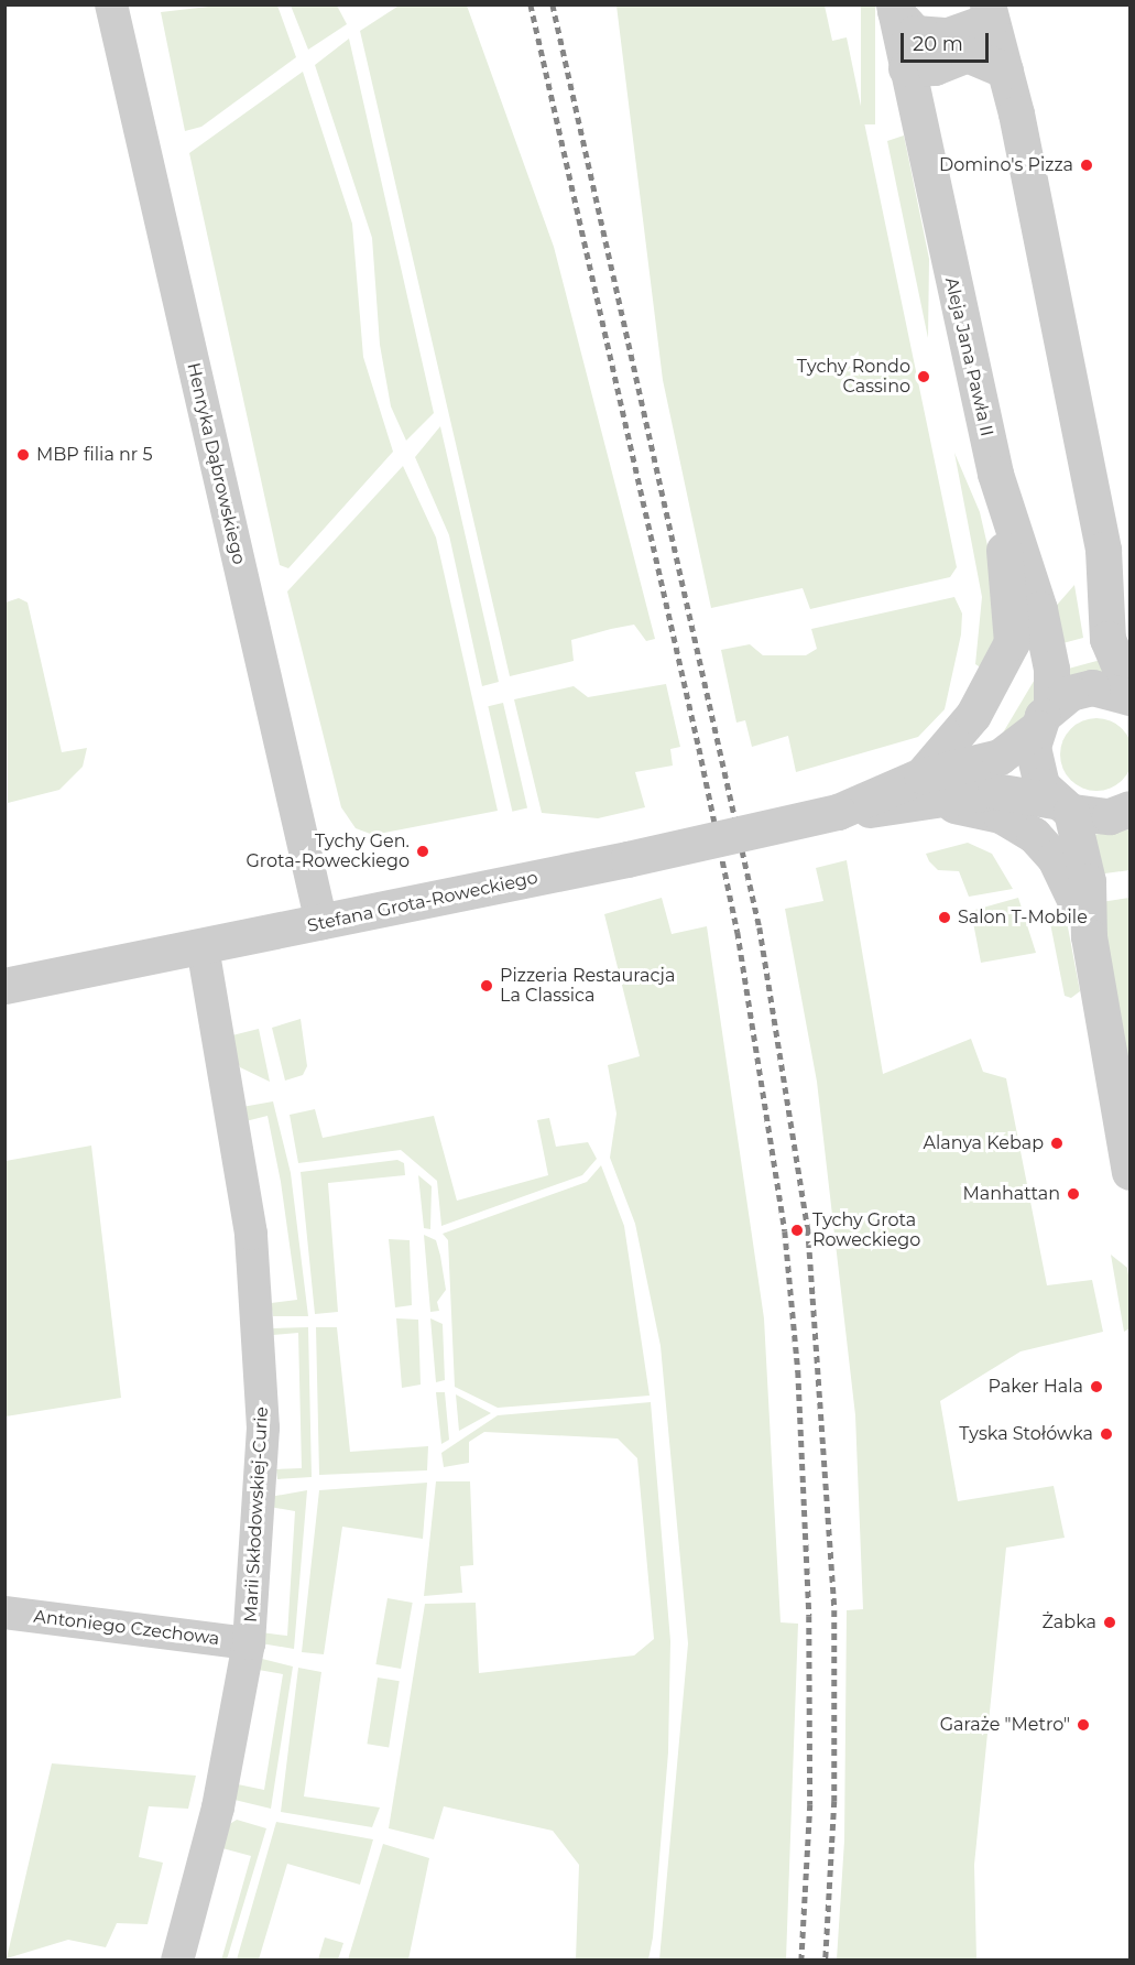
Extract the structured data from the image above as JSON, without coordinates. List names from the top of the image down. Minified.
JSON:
{"streets":{"street":["Aleja Jana Pawła II","Henryka Dąbrowskiego","Stefana Grota-Roweckiego","Marii Skłodowskiej-Curie","Antoniego Czechowa"]},"crossings":[["Aleja Jana Pawła II","Stefana Grota-Roweckiego"],["Henryka Dąbrowskiego","Stefana Grota-Roweckiego"],["Stefana Grota-Roweckiego","Marii Skłodowskiej-Curie"],["Marii Skłodowskiej-Curie","Antoniego Czechowa"]],"places":["Domino's Pizza","Tychy Rondo Cassino","MBP filia nr 5","Tychy Gen. Grota-Roweckiego","Salon T-Mobile","Pizzeria Restauracja La Classica","Alanya Kebap","Manhattan","Tychy Grota Roweckiego","Paker Hala","Tyska Stołówka","Żabka","Garaże \"Metro\""],"scale_bar":"20 m"}
